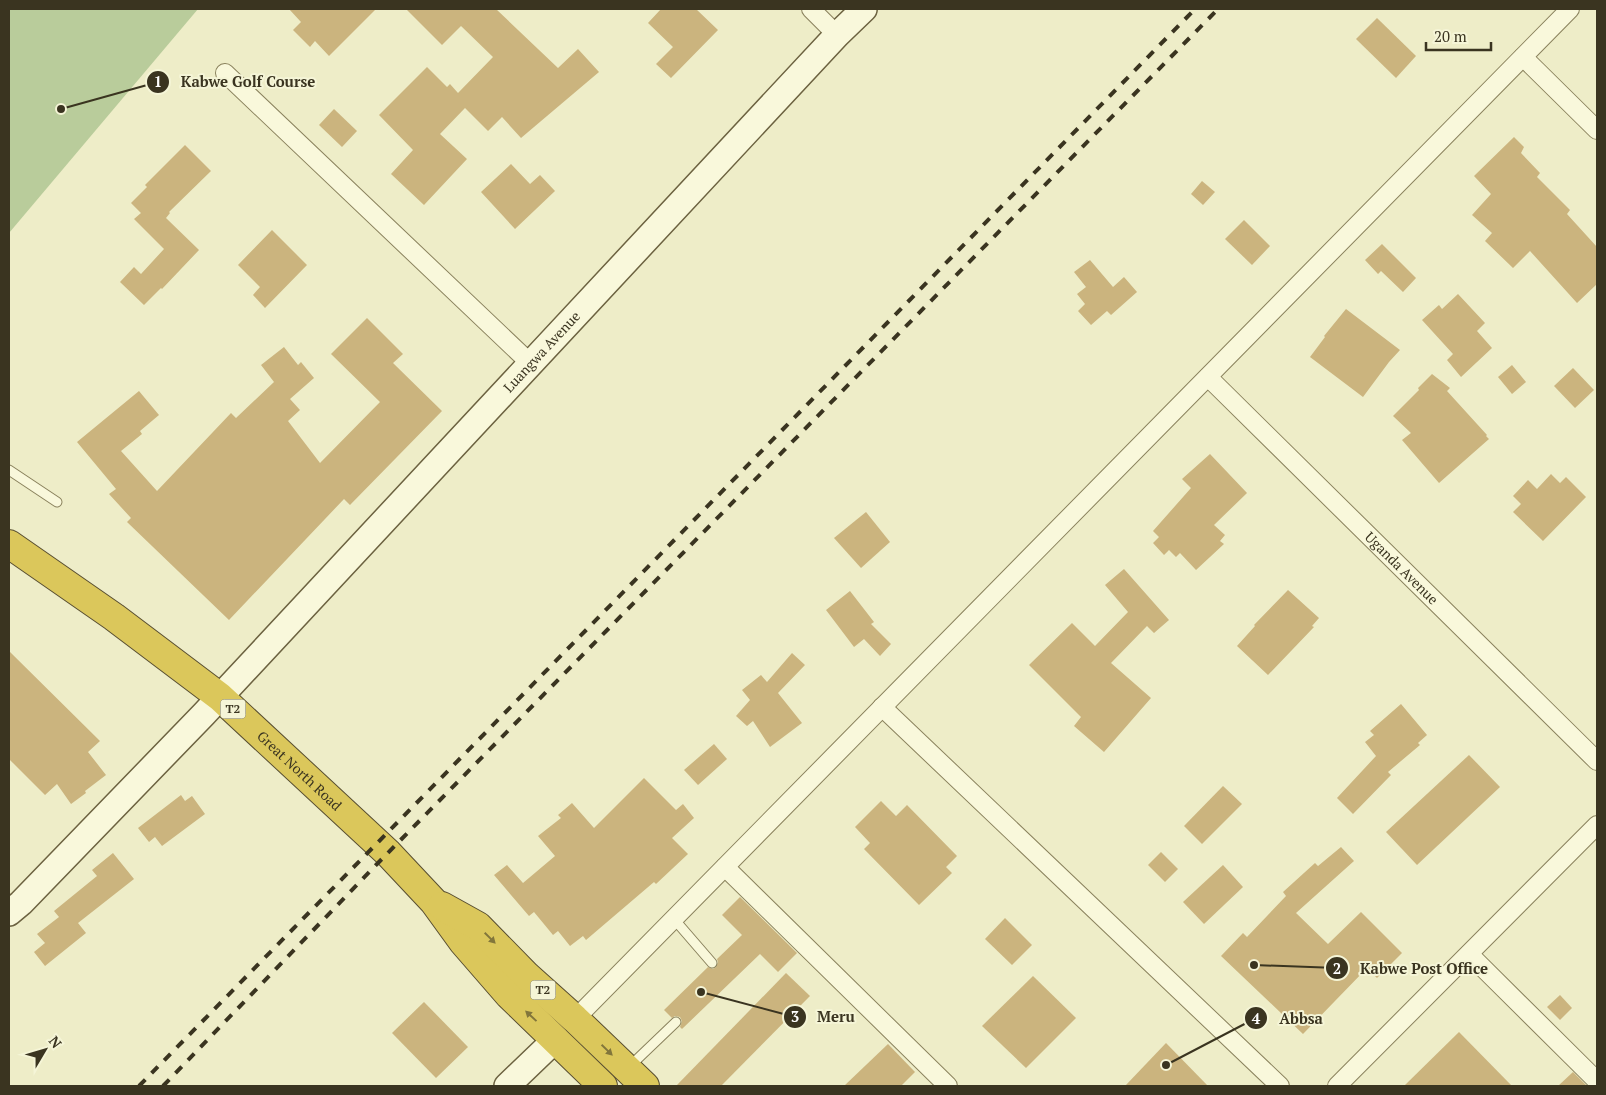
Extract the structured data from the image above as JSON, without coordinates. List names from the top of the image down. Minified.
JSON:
{"streets":{"highway":["T2","Great North Road"],"main road":["Luangwa Avenue"],"street":["Uganda Avenue"]},"crossings":[["Luangwa Avenue","Great North Road"]],"places":["Kabwe Golf Course","Kabwe Post Office","Meru","Abbsa"],"scale_bar":"20 m","north":"top right"}
